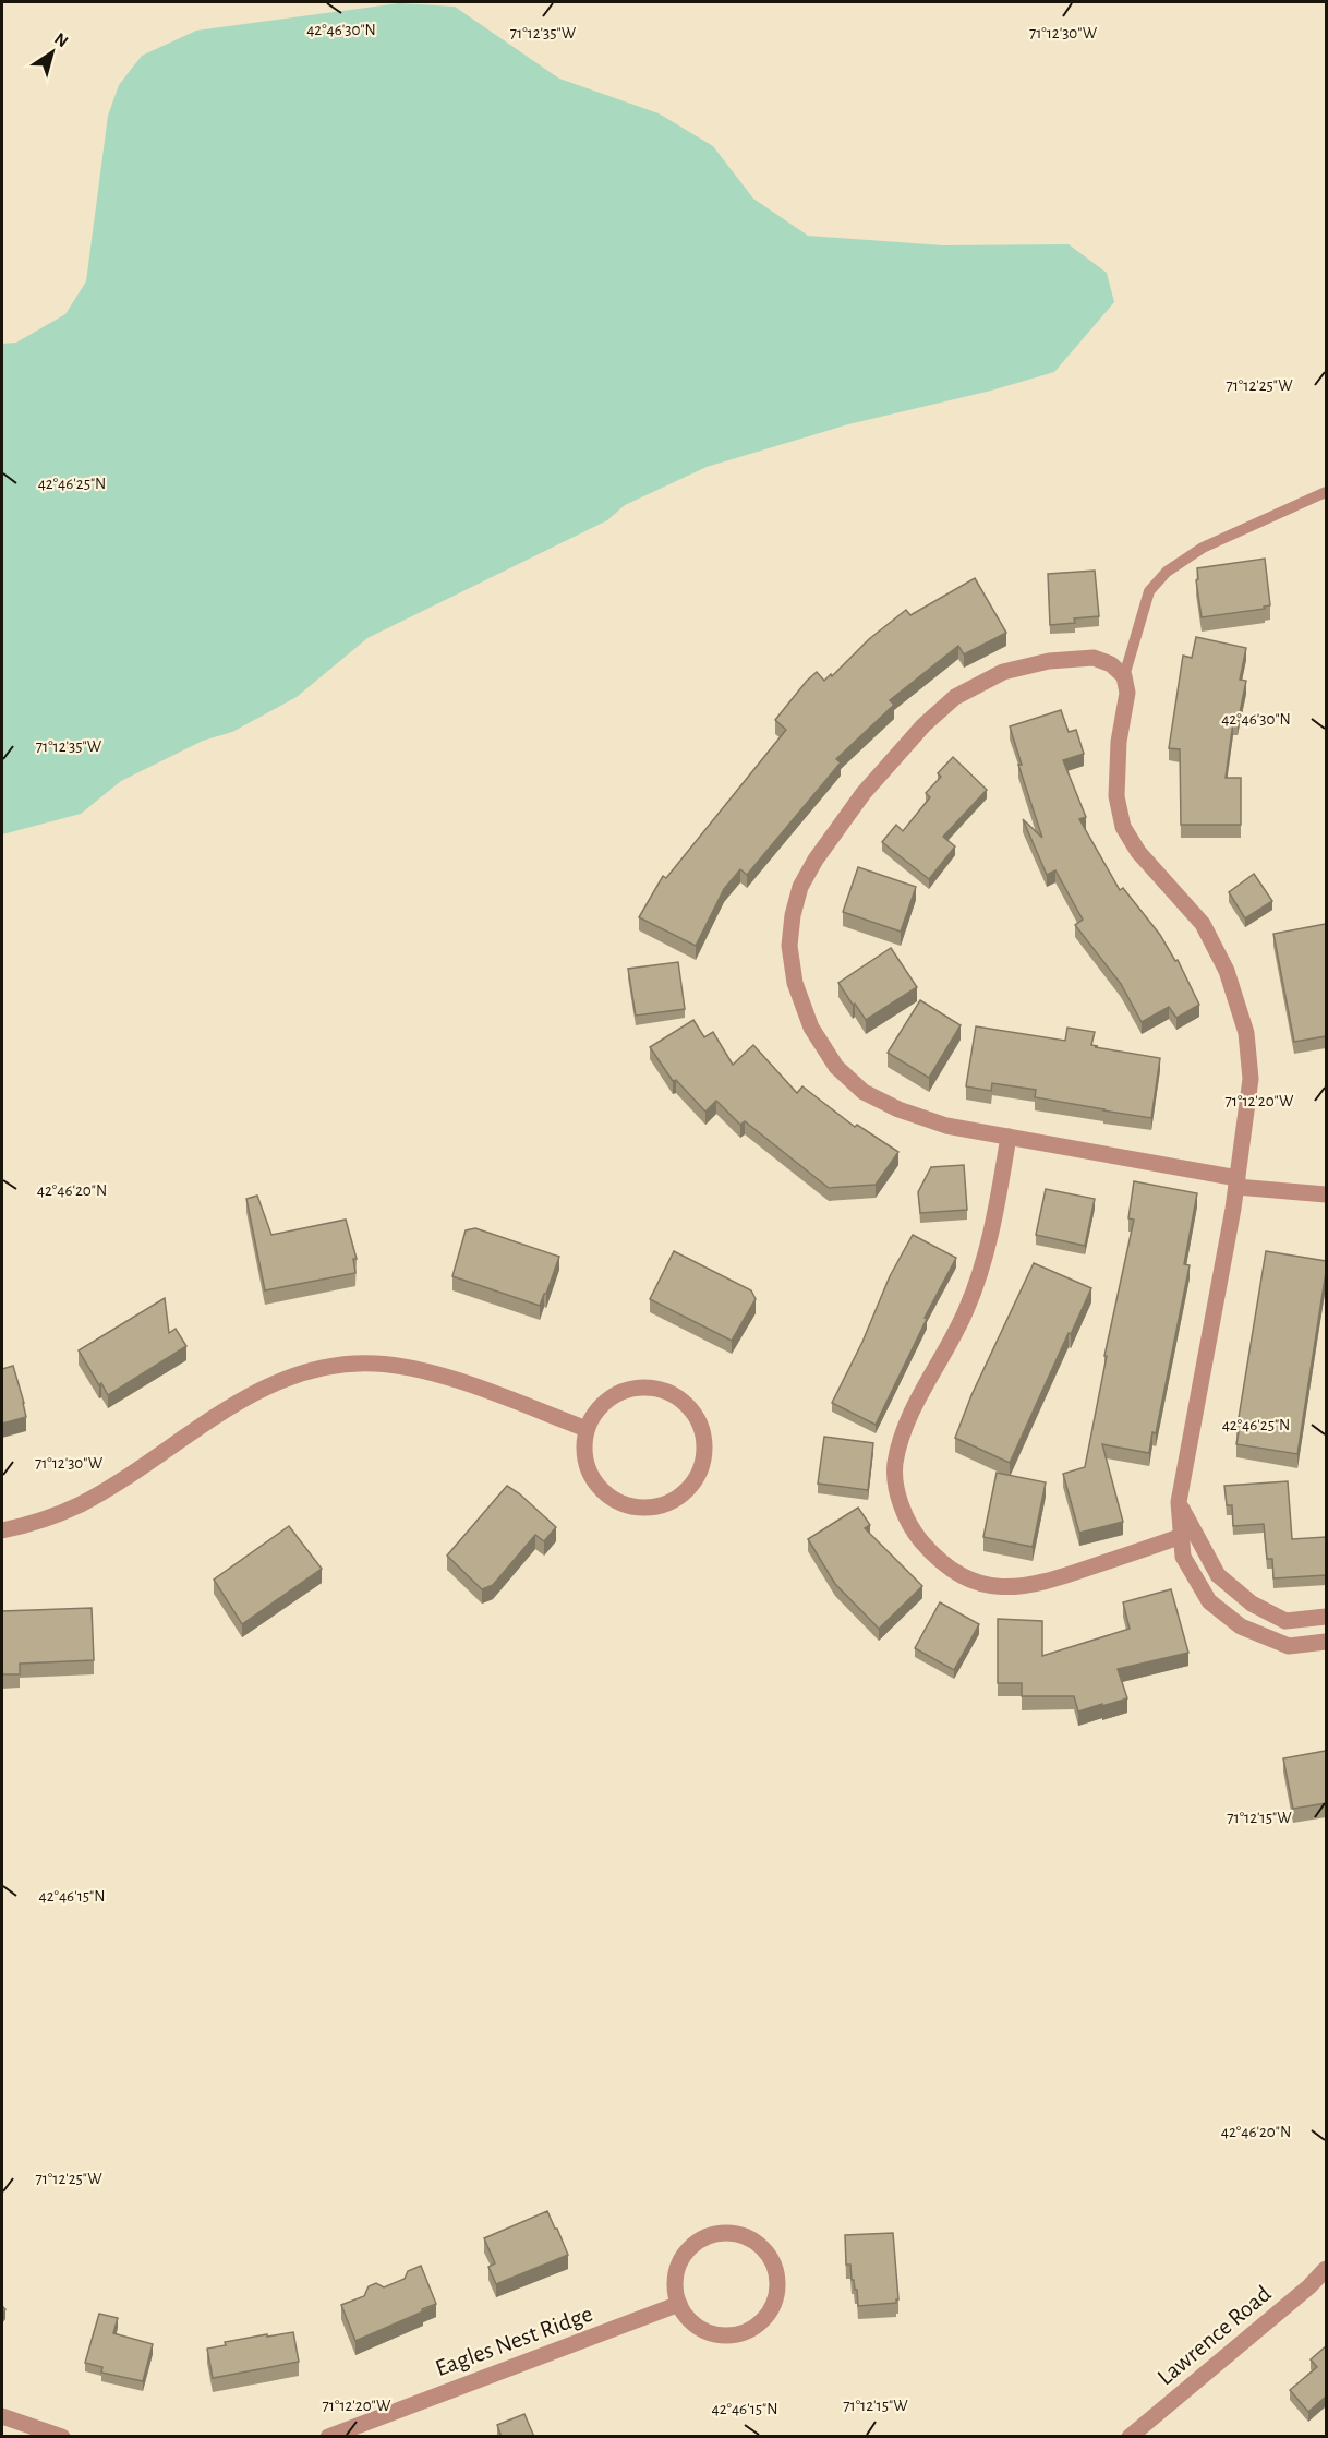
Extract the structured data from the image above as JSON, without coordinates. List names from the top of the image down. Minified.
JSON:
{"streets":{"street":["Lawrence Road","Eagles Nest Ridge"]},"north":"top right","coordinates":["42°46'30\"N","71°12'35\"W","71°12'30\"W","71°12'25\"W","42°46'25\"N","71°12'20\"W","42°46'20\"N","71°12'15\"W","42°46'15\"N"]}
